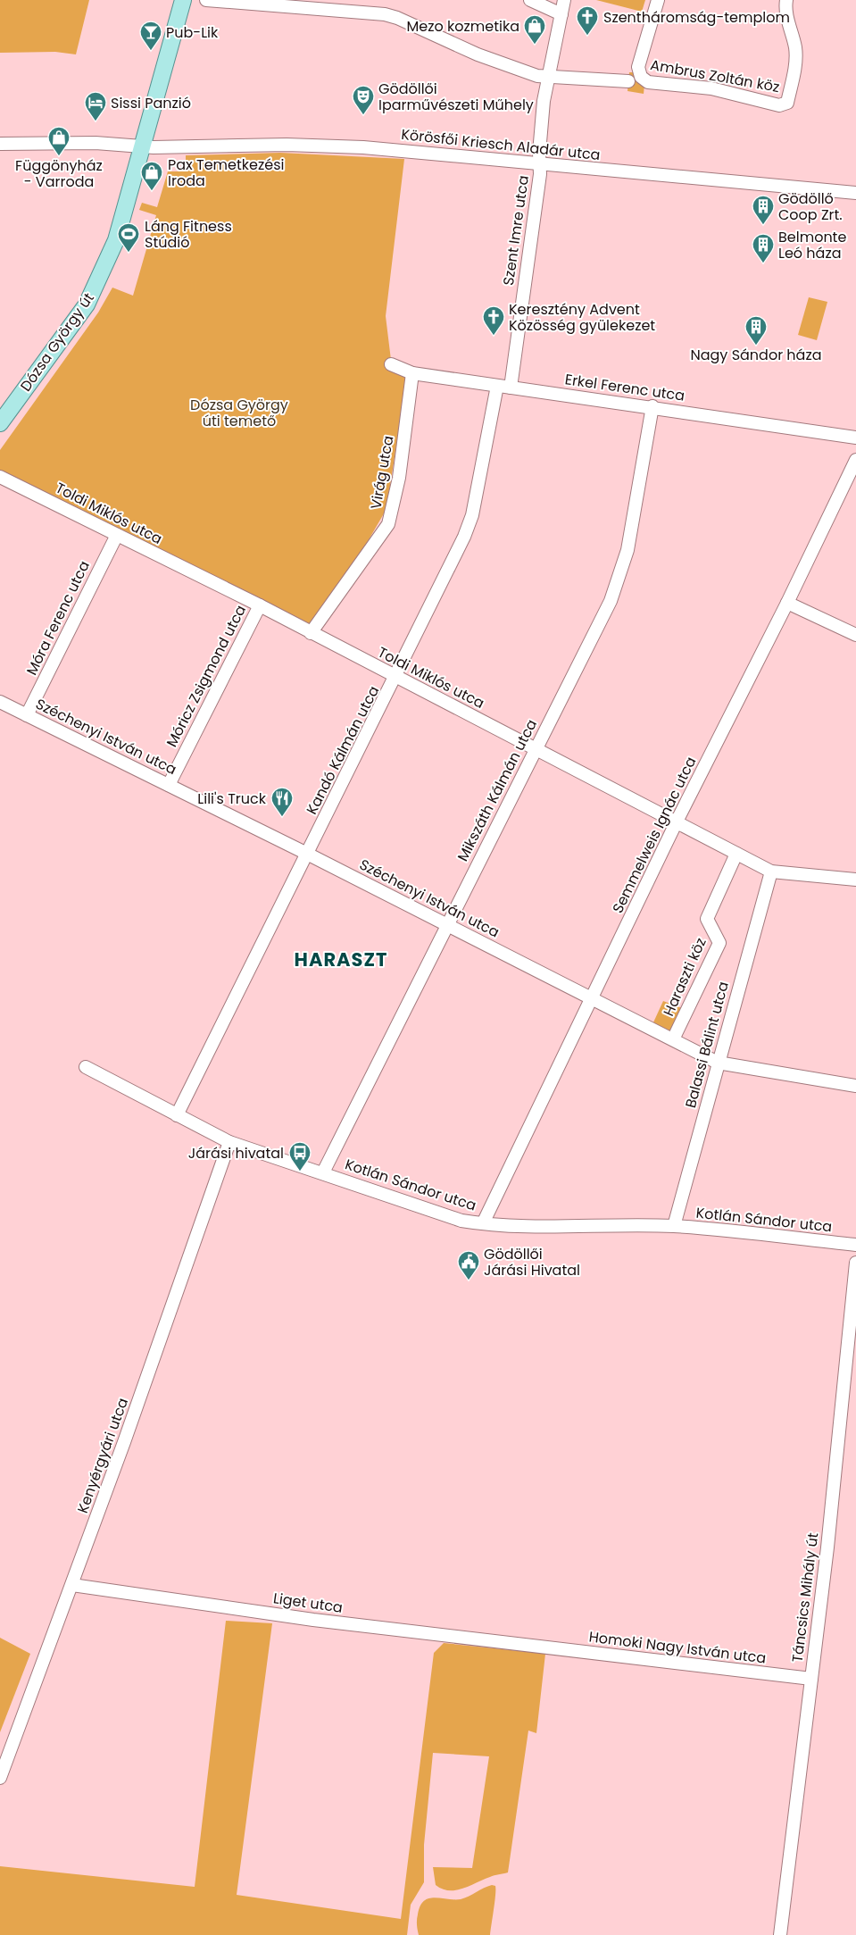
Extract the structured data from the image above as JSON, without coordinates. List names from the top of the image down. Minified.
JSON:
{"streets":{"main road":["Dózsa György út"],"street":["Ambrus Zoltán köz","Körösfői Kriesch Aladár utca","Szent Imre utca","Erkel Ferenc utca","Virág utca","Toldi Miklós utca","Móra Ferenc utca","Móricz Zsigmond utca","Széchenyi István utca","Kandó Kálmán utca","Mikszáth Kálmán utca","Semmelweis Ignác utca","Haraszti köz","Balassi Bálint utca","Kotlán Sándor utca","Kenyérgyári utca","Táncsics Mihály út","Liget utca","Homoki Nagy István utca"]},"crossings":[["Körösfői Kriesch Aladár utca","Szent Imre utca"],["Körösfői Kriesch Aladár utca","Dózsa György út"],["Szent Imre utca","Erkel Ferenc utca"],["Erkel Ferenc utca","Virág utca"],["Erkel Ferenc utca","Kandó Kálmán utca"],["Erkel Ferenc utca","Mikszáth Kálmán utca"],["Virág utca","Toldi Miklós utca"],["Toldi Miklós utca","Móra Ferenc utca"],["Toldi Miklós utca","Móricz Zsigmond utca"],["Toldi Miklós utca","Kandó Kálmán utca"],["Toldi Miklós utca","Mikszáth Kálmán utca"],["Toldi Miklós utca","Semmelweis Ignác utca"],["Toldi Miklós utca","Haraszti köz"],["Toldi Miklós utca","Balassi Bálint utca"],["Móra Ferenc utca","Széchenyi István utca"],["Móricz Zsigmond utca","Széchenyi István utca"],["Széchenyi István utca","Kandó Kálmán utca"],["Széchenyi István utca","Mikszáth Kálmán utca"],["Széchenyi István utca","Semmelweis Ignác utca"],["Széchenyi István utca","Haraszti köz"],["Széchenyi István utca","Balassi Bálint utca"],["Kandó Kálmán utca","Kotlán Sándor utca"],["Mikszáth Kálmán utca","Kotlán Sándor utca"],["Semmelweis Ignác utca","Kotlán Sándor utca"],["Balassi Bálint utca","Kotlán Sándor utca"],["Kotlán Sándor utca","Kenyérgyári utca"],["Kenyérgyári utca","Liget utca"],["Táncsics Mihály út","Homoki Nagy István utca"],["Liget utca","Homoki Nagy István utca"]],"districts":["HARASZT"],"parks":["Dózsa György úti temető"],"places":{"church":["Szentháromság-templom","Keresztény Advent Közösség gyülekezet"],"shop":["Mezo kozmetika","Függönyház - Varroda","Pax Temetkezési Iroda"],"bar":["Pub-Lik"],"theatre":["Gödöllői Iparművészeti Műhely"],"hotel":["Sissi Panzió"],"building":["Gödöllő Coop Zrt.","Belmonte Leó háza","Nagy Sándor háza"],"sports":["Láng Fitness Stúdió"],"restaurant":["Lili's Truck"],"bus stop":["Járási hivatal"],"public building":["Gödöllői Járási Hivatal"]}}
